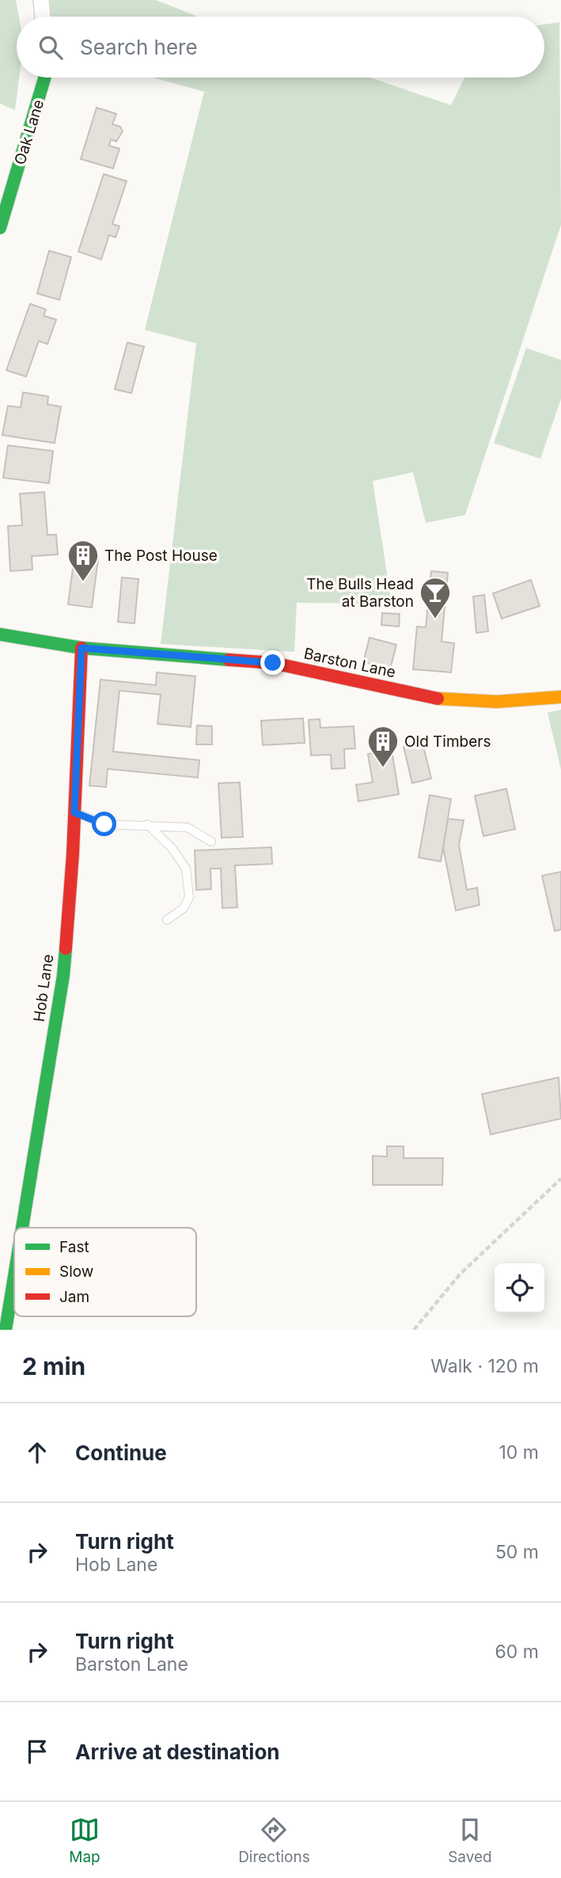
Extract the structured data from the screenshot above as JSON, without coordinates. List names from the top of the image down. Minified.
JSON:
{"streets":{"street":["Oak Lane","Barston Lane","Hob Lane"]},"crossings":[["Barston Lane","Hob Lane"]],"places":{"building":["The Post House","Old Timbers"],"bar":["The Bulls Head at Barston"]},"legend":["Fast","Slow","Jam"],"page":{"search":"Search here","heading":["2 min","Walk · 120 m"],"list":[["Continue","10 m"],["Turn right","Hob Lane","50 m"],["Turn right","Barston Lane","60 m"],"Arrive at destination"],"nav":["Map","Directions","Saved"]}}
